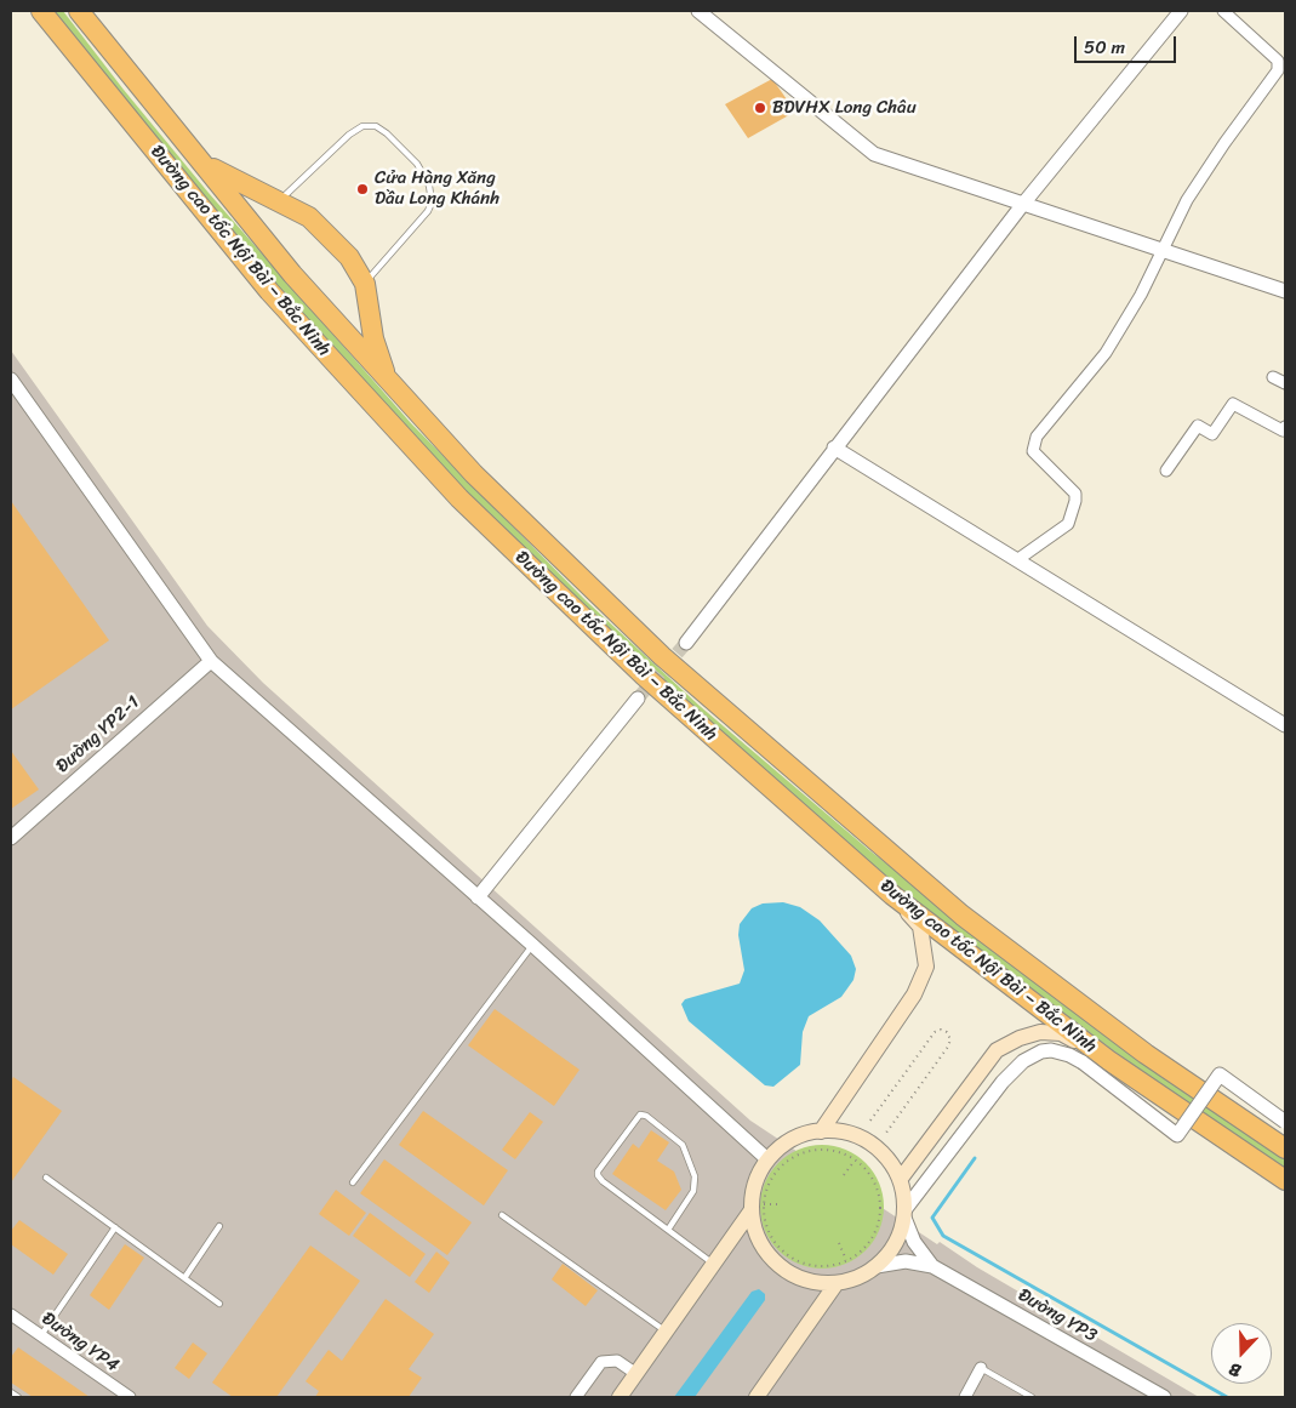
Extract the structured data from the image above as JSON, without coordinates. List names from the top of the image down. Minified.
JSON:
{"streets":{"highway":["Đường cao tốc Nội Bài – Bắc Ninh"],"street":["Đường YP2-1","Đường YP3","Đường YP4"]},"places":["BDVHX Long Châu","Cửa Hàng Xăng Dầu Long Khánh"],"scale_bar":"50 m","north":"bottom"}
